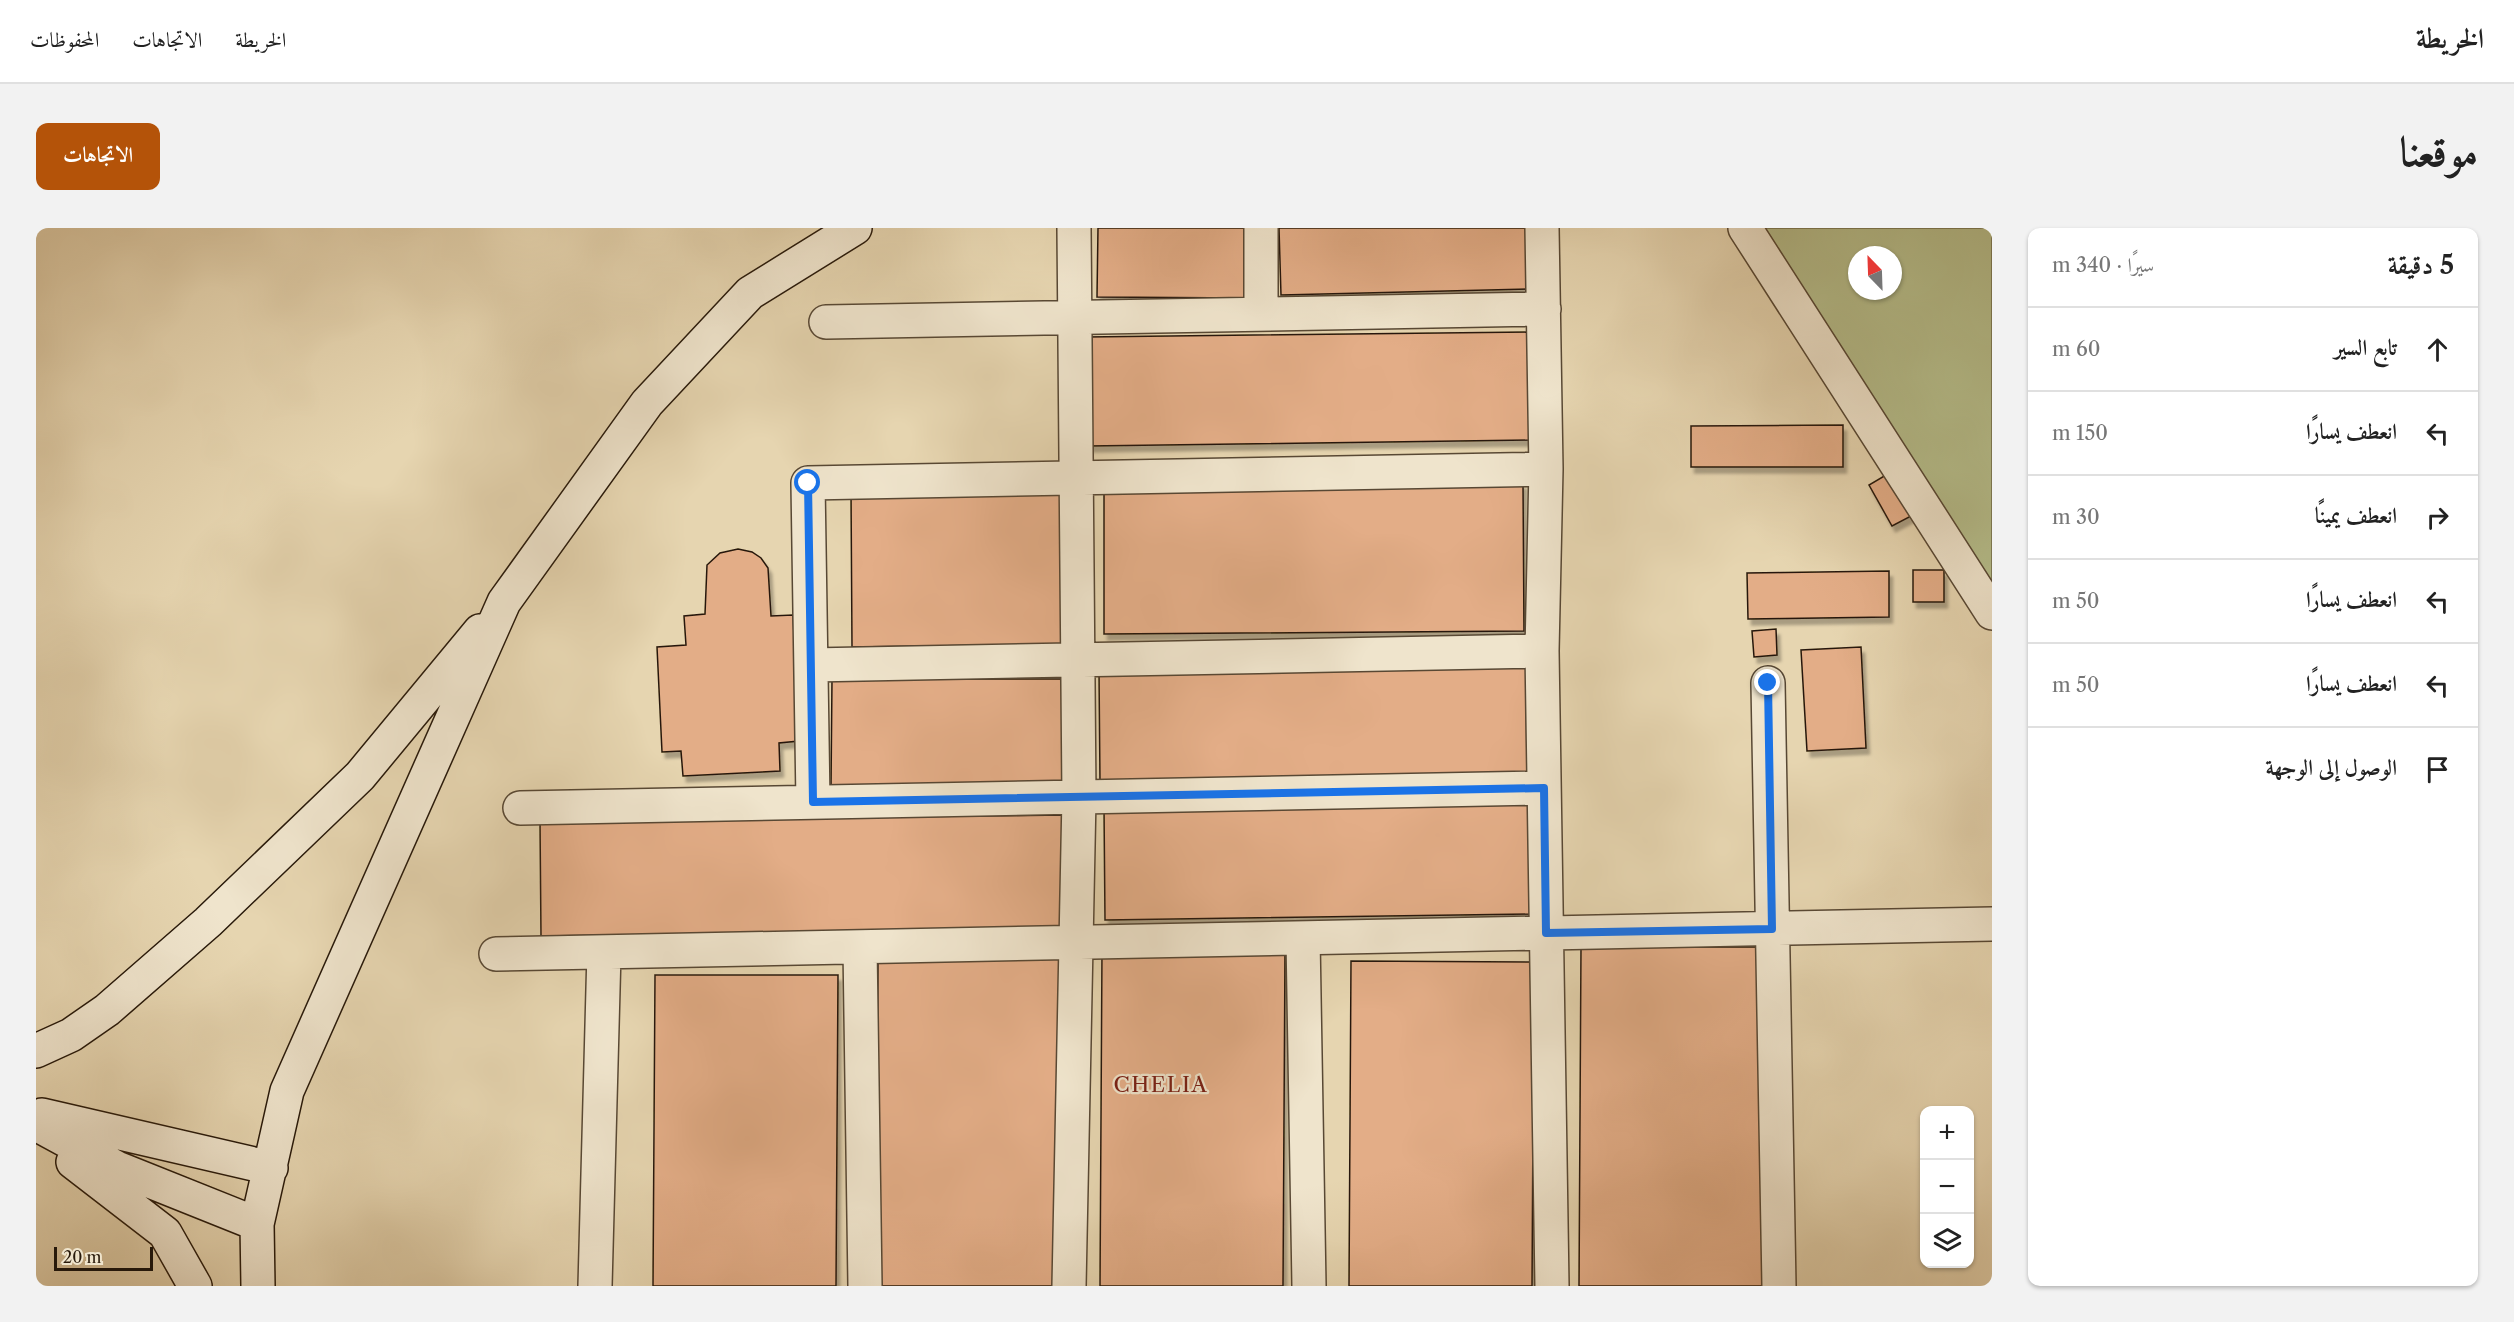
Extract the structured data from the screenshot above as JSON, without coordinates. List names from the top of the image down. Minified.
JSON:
{"districts":["CHELIA"],"scale_bar":"20 m","north":"top left","page":{"header":"الخريطة","nav":["الخريطة","الاتجاهات","المحفوظات"],"title":"موقعنا","buttons":"الاتجاهات","heading":["5 دقيقة","سيرًا · 340 m"],"list":[["تابع السير","60 m"],["انعطف يسارًا","150 m"],["انعطف يمينًا","30 m"],["انعطف يسارًا","50 m"],["انعطف يسارًا","50 m"],"الوصول إلى الوجهة"],"map_buttons":["+","−"],"scale":"20 m"}}
